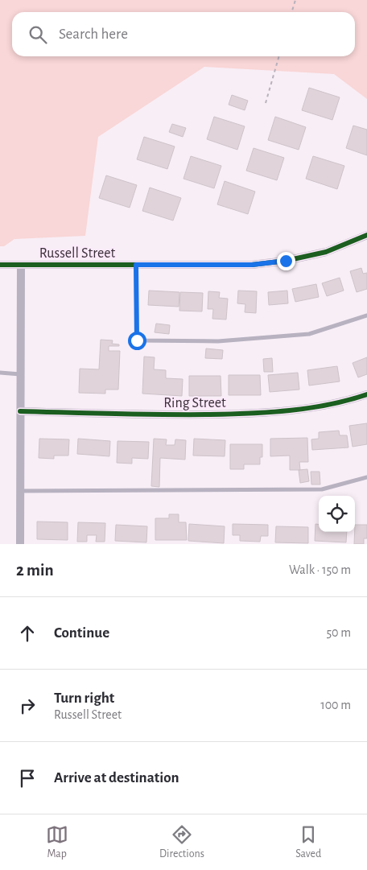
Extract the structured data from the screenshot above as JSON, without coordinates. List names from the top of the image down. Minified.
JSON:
{"streets":{"street":["Russell Street","Ring Street"]},"page":{"search":"Search here","heading":["2 min","Walk · 150 m"],"list":[["Continue","50 m"],["Turn right","Russell Street","100 m"],"Arrive at destination"],"nav":["Map","Directions","Saved"]}}
